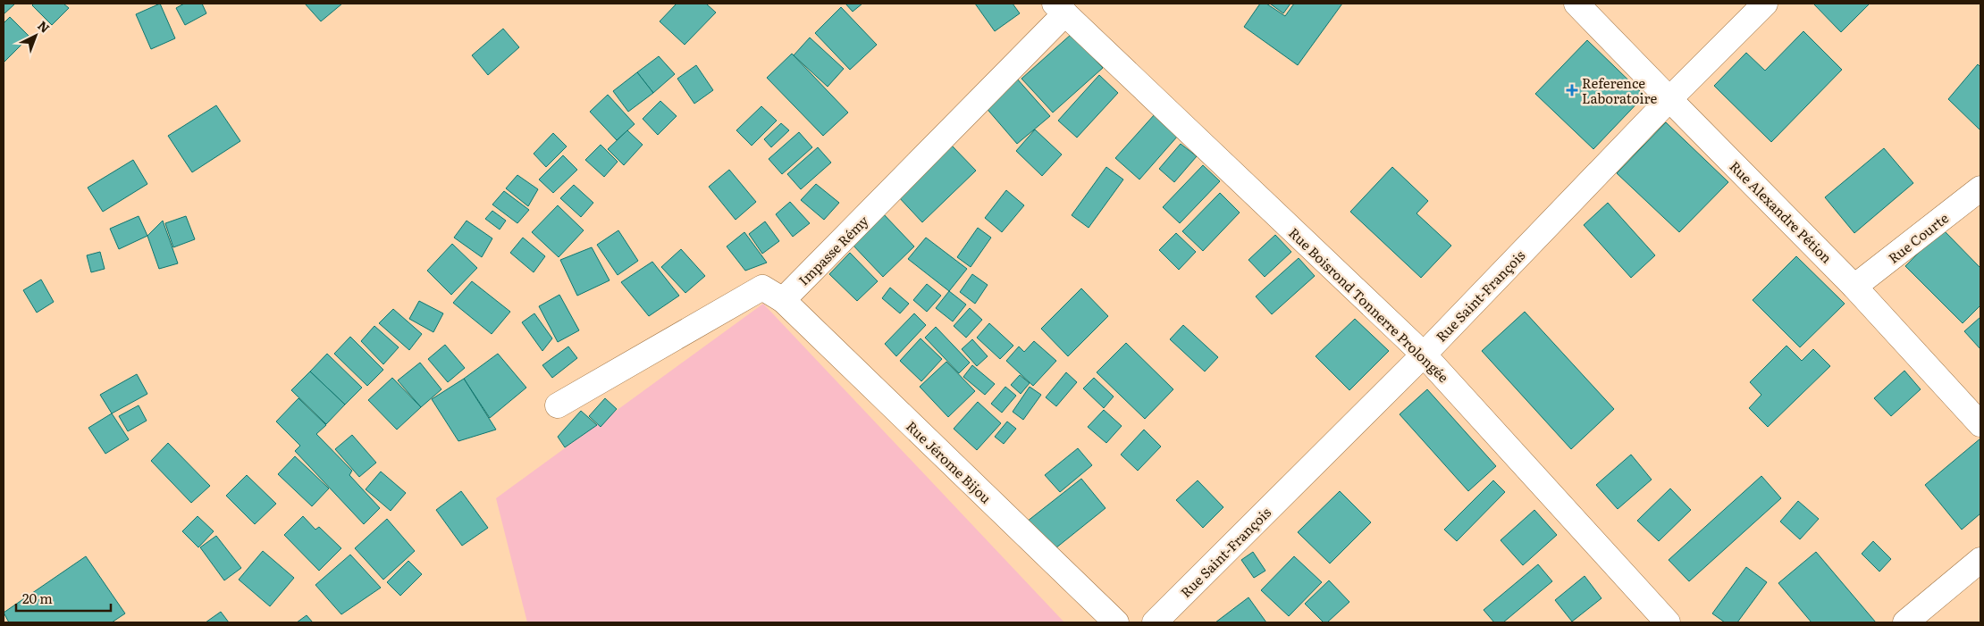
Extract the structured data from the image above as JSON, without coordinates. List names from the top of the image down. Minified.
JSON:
{"streets":{"street":["Rue Alexandre Pétion","Rue Courte","Impasse Rémy","Rue Saint-François","Rue Boisrond Tonnerre Prolongée","Rue Jérome Bijou"]},"crossings":[["Rue Alexandre Pétion","Rue Courte"],["Rue Alexandre Pétion","Rue Saint-François"],["Impasse Rémy","Rue Boisrond Tonnerre Prolongée"],["Impasse Rémy","Rue Jérome Bijou"],["Rue Saint-François","Rue Boisrond Tonnerre Prolongée"]],"places":{"health":["Reference Laboratoire"]},"scale_bar":"20 m","north":"top right"}
